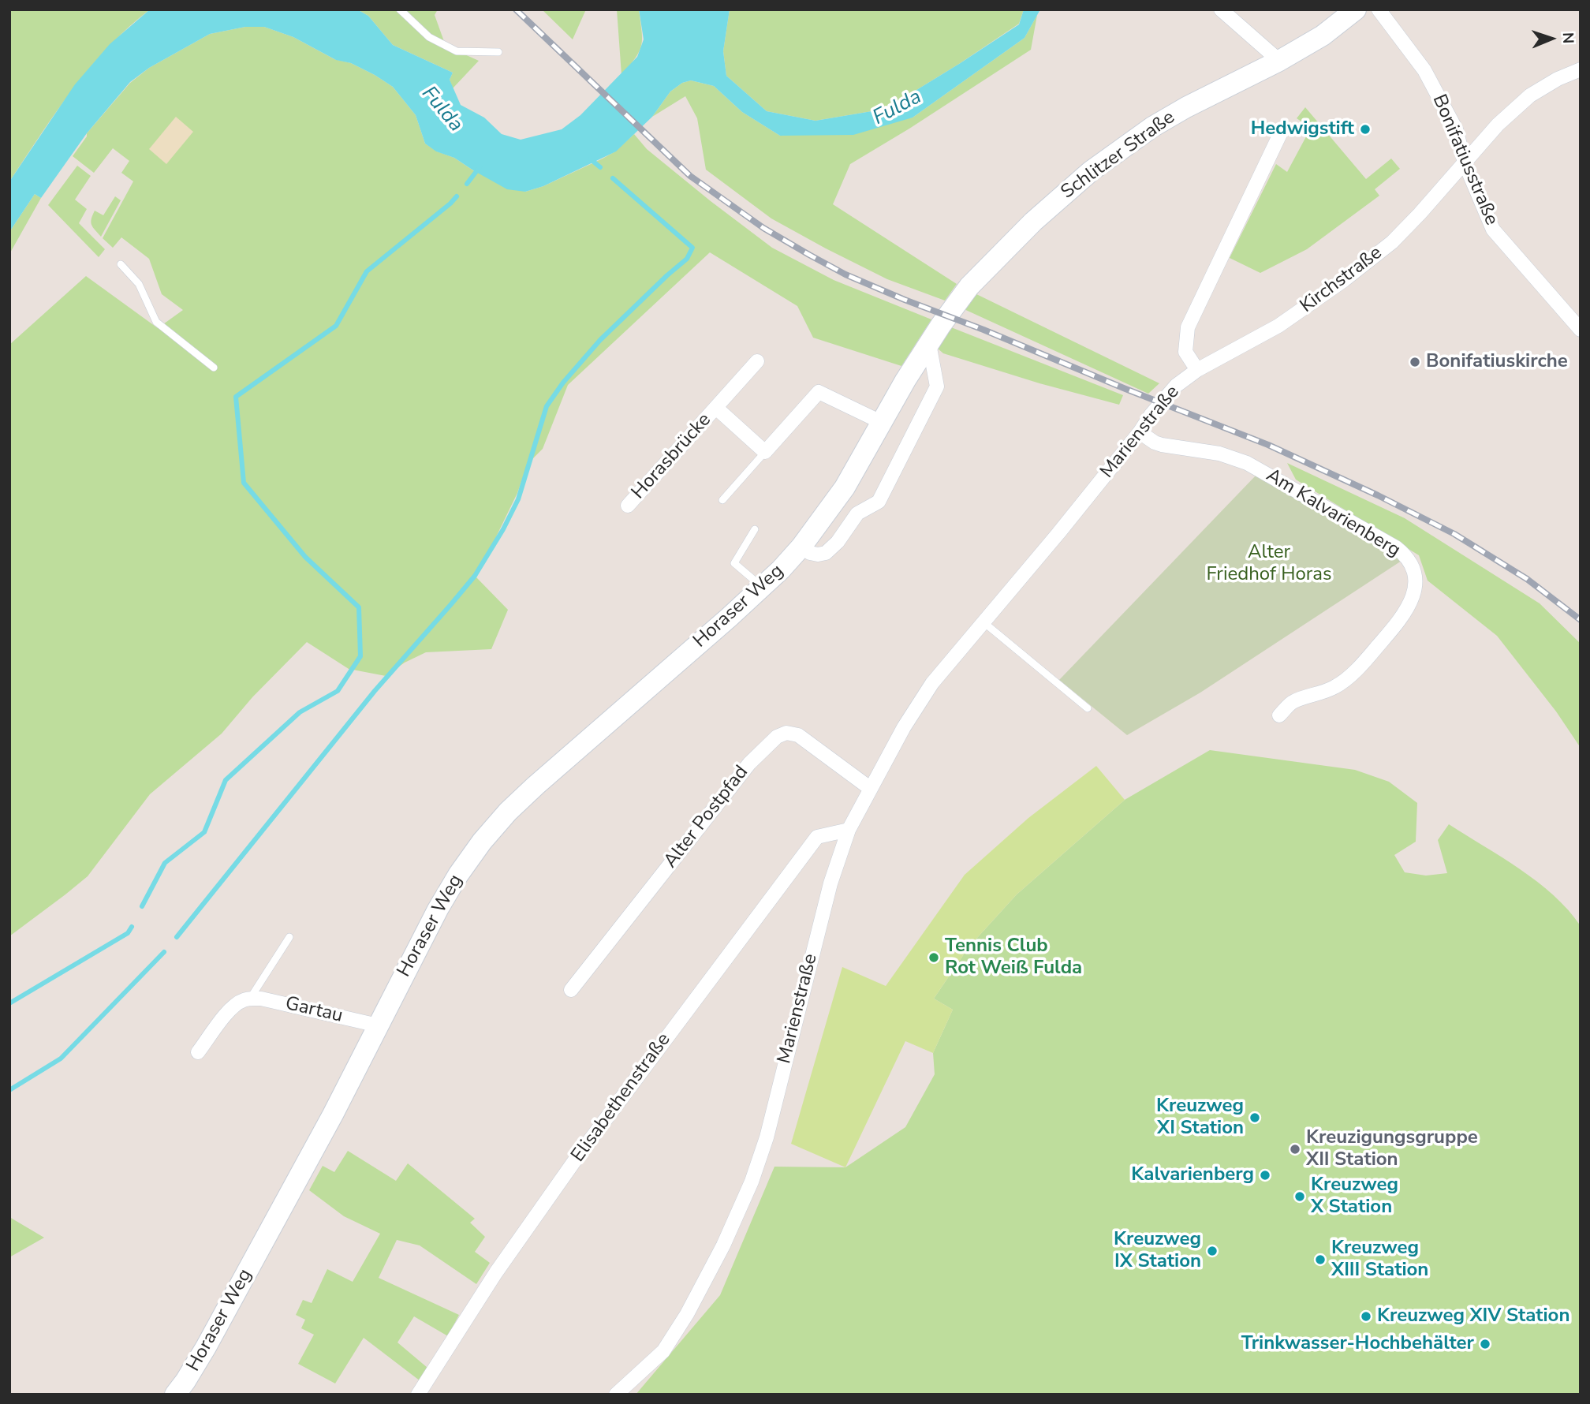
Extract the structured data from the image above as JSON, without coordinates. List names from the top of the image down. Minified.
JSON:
{"streets":{"main road":["Schlitzer Straße","Horaser Weg"],"street":["Bonifatiusstraße","Kirchstraße","Marienstraße","Horasbrücke","Am Kalvarienberg","Alter Postpfad","Gartau","Elisabethenstraße"]},"crossings":[["Schlitzer Straße","Horaser Weg"],["Bonifatiusstraße","Kirchstraße"],["Kirchstraße","Marienstraße"],["Marienstraße","Am Kalvarienberg"],["Marienstraße","Alter Postpfad"],["Marienstraße","Elisabethenstraße"],["Horaser Weg","Gartau"]],"water":["Fulda"],"parks":["Alter Friedhof Horas"],"places":["Hedwigstift","Bonifatiuskirche","Tennis Club Rot Weiß Fulda","Kreuzweg XI Station","Kreuzigungsgruppe XII Station","Kalvarienberg","Kreuzweg X Station","Kreuzweg IX Station","Kreuzweg XIII Station","Kreuzweg XIV Station","Trinkwasser-Hochbehälter"],"north":"right"}
